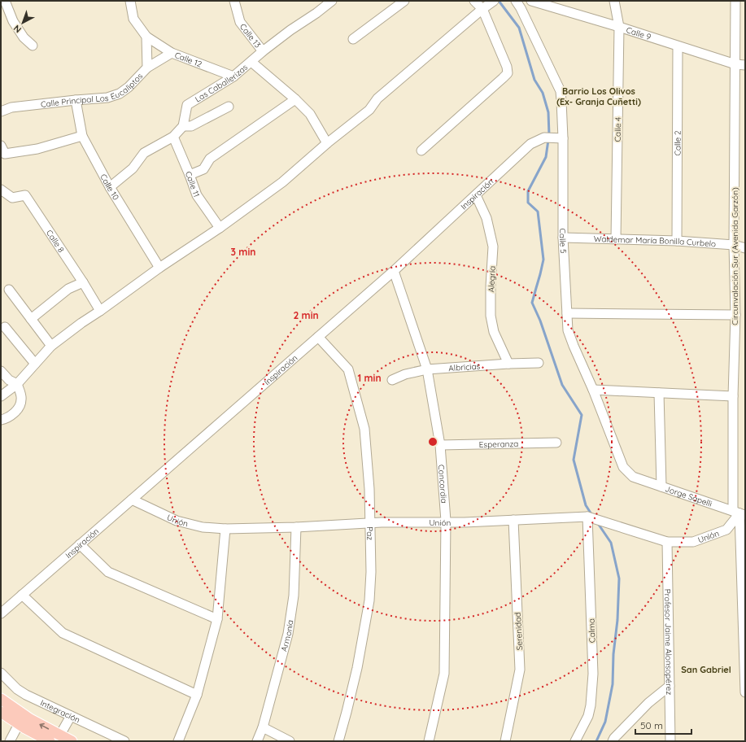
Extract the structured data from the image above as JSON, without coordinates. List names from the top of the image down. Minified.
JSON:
{"streets":{"street":["Calle 9","Calle 13","Calle 12","Las Caballerizas","Calle Principal Los Eucaliptos","Calle 4","Calle 2","Calle 11","Calle 10","Inspiración","Calle 5","Waldemar María Bonilla Curbelo","Calle 8","Circunvalación Sur (Avenida Garzón)","Alegría","Albricias","Esperanza","Concordia","Jorge Sapelli","Unión","Paz","Calma","Serenidad","Armonía","Profesor Jaime Alonsopérez","Integración"]},"crossings":[["Calle 9","Calle 4"],["Calle 9","Calle 2"],["Calle 9","Circunvalación Sur (Avenida Garzón)"],["Calle 13","Las Caballerizas"],["Calle 12","Las Caballerizas"],["Calle 12","Calle Principal Los Eucaliptos"],["Las Caballerizas","Calle 11"],["Las Caballerizas","Calle 10"],["Calle Principal Los Eucaliptos","Calle 10"],["Calle 4","Waldemar María Bonilla Curbelo"],["Calle 2","Waldemar María Bonilla Curbelo"],["Inspiración","Calle 5"],["Inspiración","Alegría"],["Inspiración","Concordia"],["Inspiración","Unión"],["Inspiración","Paz"],["Calle 5","Waldemar María Bonilla Curbelo"],["Calle 5","Jorge Sapelli"],["Waldemar María Bonilla Curbelo","Circunvalación Sur (Avenida Garzón)"],["Circunvalación Sur (Avenida Garzón)","Jorge Sapelli"],["Circunvalación Sur (Avenida Garzón)","Unión"],["Alegría","Albricias"],["Albricias","Concordia"],["Esperanza","Concordia"],["Concordia","Unión"],["Jorge Sapelli","Unión"],["Unión","Paz"],["Unión","Calma"],["Unión","Serenidad"],["Unión","Armonía"],["Unión","Profesor Jaime Alonsopérez"]],"districts":["Barrio Los Olivos (Ex- Granja Cuñetti)","San Gabriel"],"scale_bar":"50 m","north":"bottom left","rings":["3 min","2 min","1 min"]}
